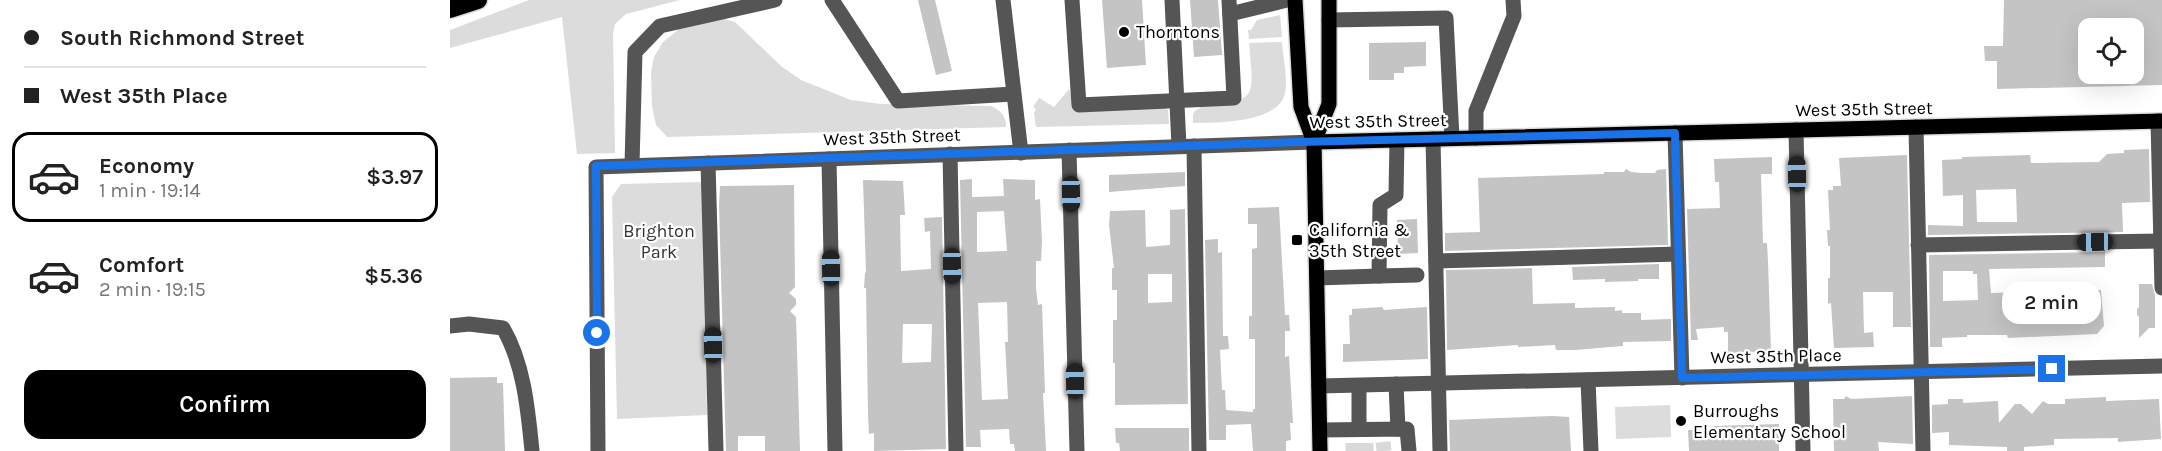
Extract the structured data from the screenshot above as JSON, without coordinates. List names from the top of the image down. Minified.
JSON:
{"streets":{"main road":["West 35th Street"],"street":["West 35th Place"]},"parks":["Brighton Park"],"places":{"other":["Thorntons","Burroughs Elementary School"],"transit":["California & 35th Street"]},"page":{"banner":["South Richmond Street","West 35th Place"],"list":[{"name":"Economy","note":"1 min · 19:14","value":"$3.97"},{"name":"Comfort","note":"2 min · 19:15","value":"$5.36"}],"bubble":"2 min","buttons":"Confirm"}}
